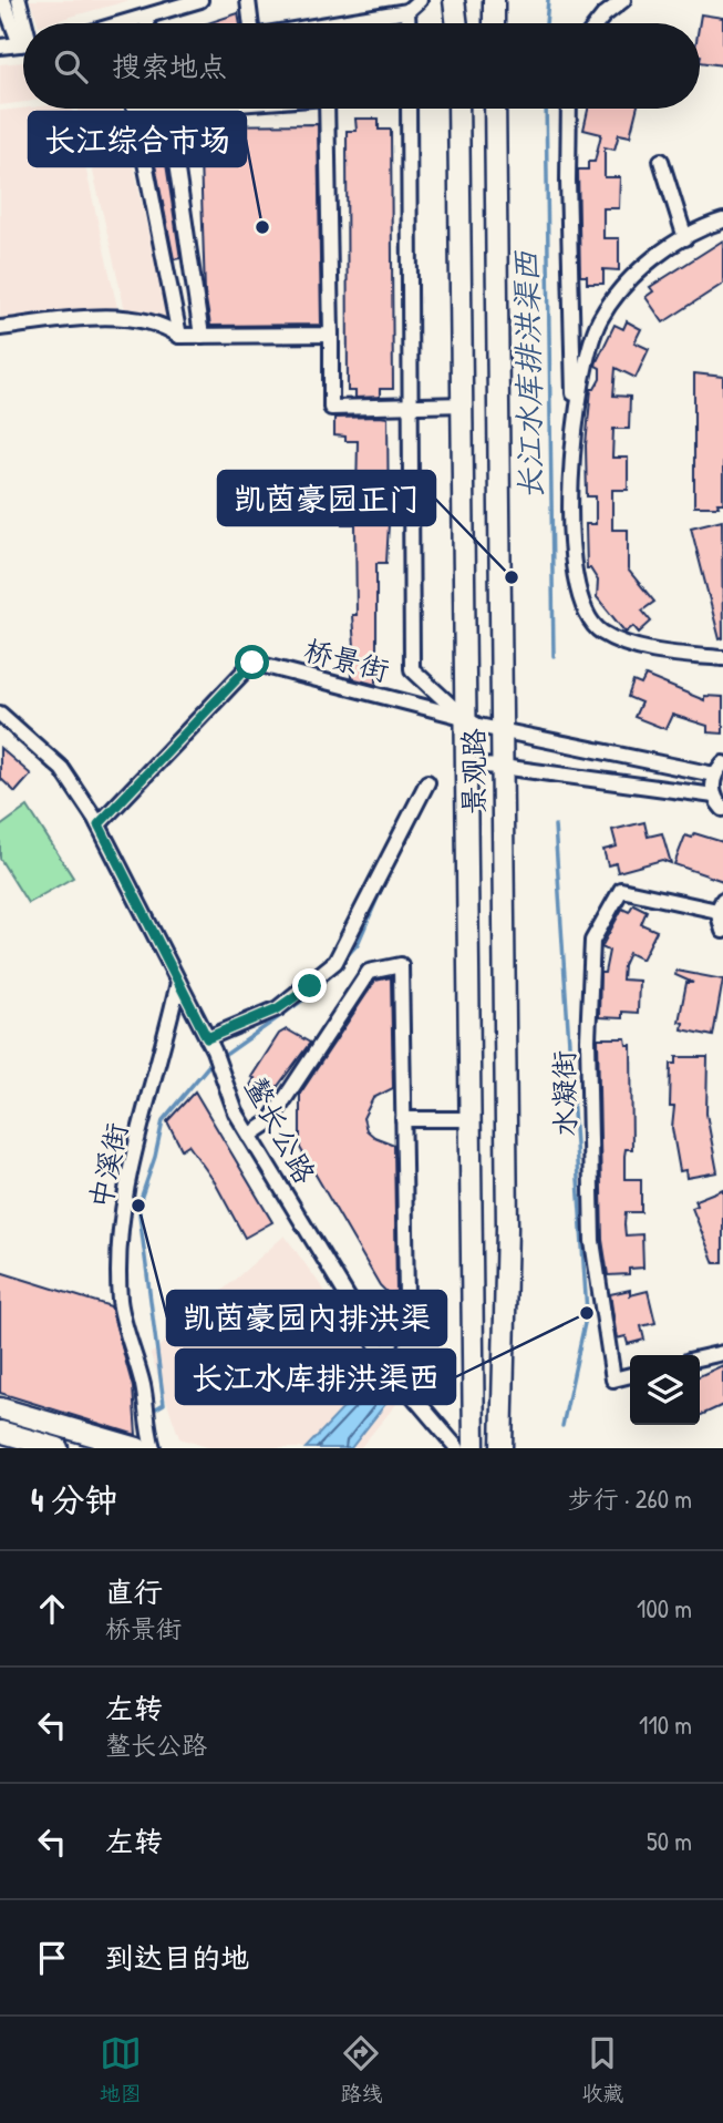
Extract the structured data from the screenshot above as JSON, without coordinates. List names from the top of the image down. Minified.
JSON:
{"streets":{"main road":["景观路"],"street":["桥景街","水凝街","鳌长公路","中溪街"]},"crossings":[["桥景街","景观路"],["桥景街","鳌长公路"],["鳌长公路","中溪街"]],"water":["长江水库排洪渠西"],"places":["长江综合市场","凯茵豪园正门","凯茵豪园内排洪渠","长江水库排洪渠西"],"page":{"search":"搜索地点","heading":["4 分钟","步行 · 260 m"],"list":[["直行","桥景街","100 m"],["左转","鳌长公路","110 m"],["左转","50 m"],"到达目的地"],"nav":["地图","路线","收藏"]}}
